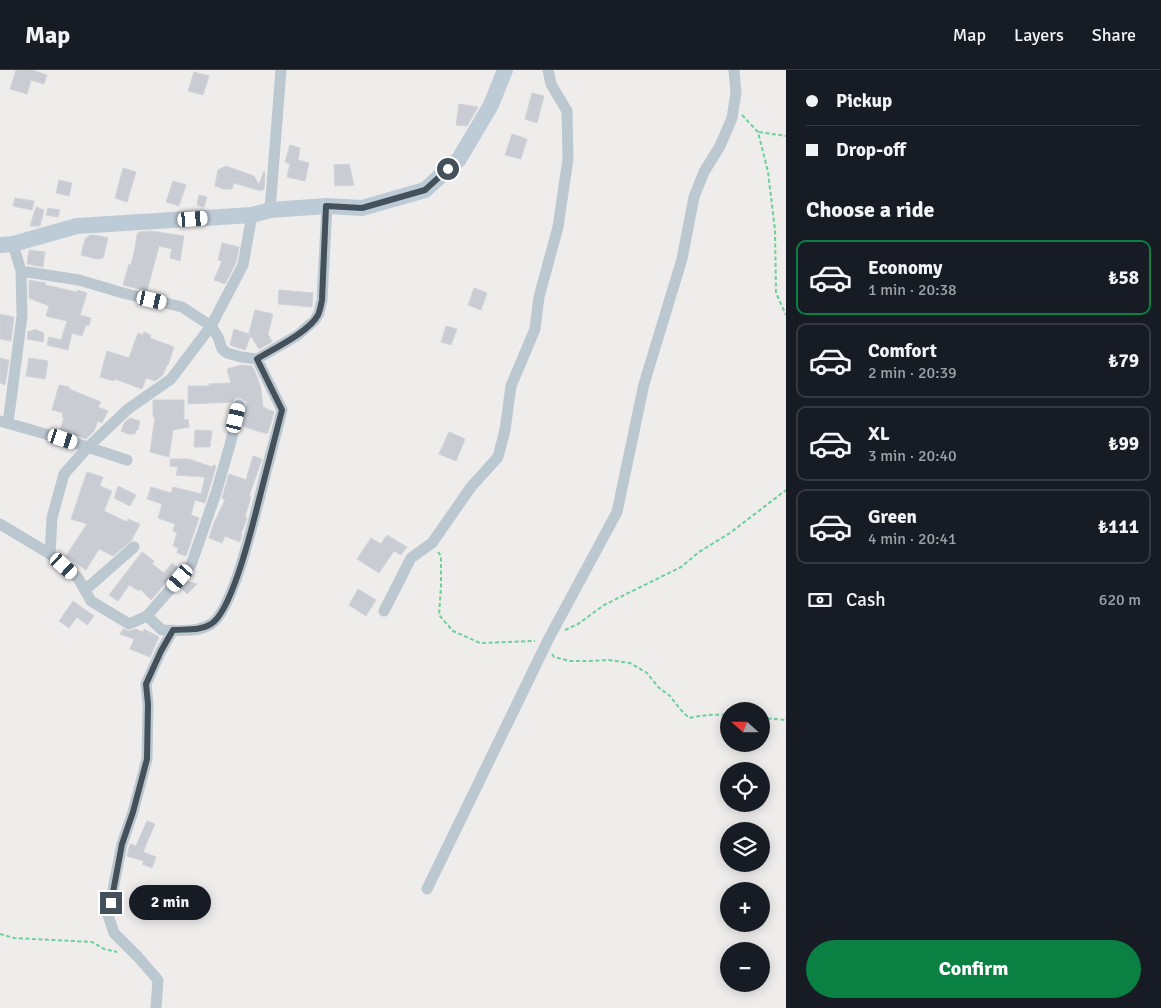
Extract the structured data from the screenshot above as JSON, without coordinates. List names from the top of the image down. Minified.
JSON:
{"north":"left","page":{"header":"Map","nav":["Map","Layers","Share"],"banner":["Pickup","Drop-off"],"heading":"Choose a ride","list":[{"name":"Economy","note":"1 min · 20:38","value":"₺58"},{"name":"Comfort","note":"2 min · 20:39","value":"₺79"},{"name":"XL","note":"3 min · 20:40","value":"₺99"},{"name":"Green","note":"4 min · 20:41","value":"₺111"}],"pay":["Cash","620 m"],"map_buttons":["+","−"],"bubble":"2 min","buttons":"Confirm"}}
